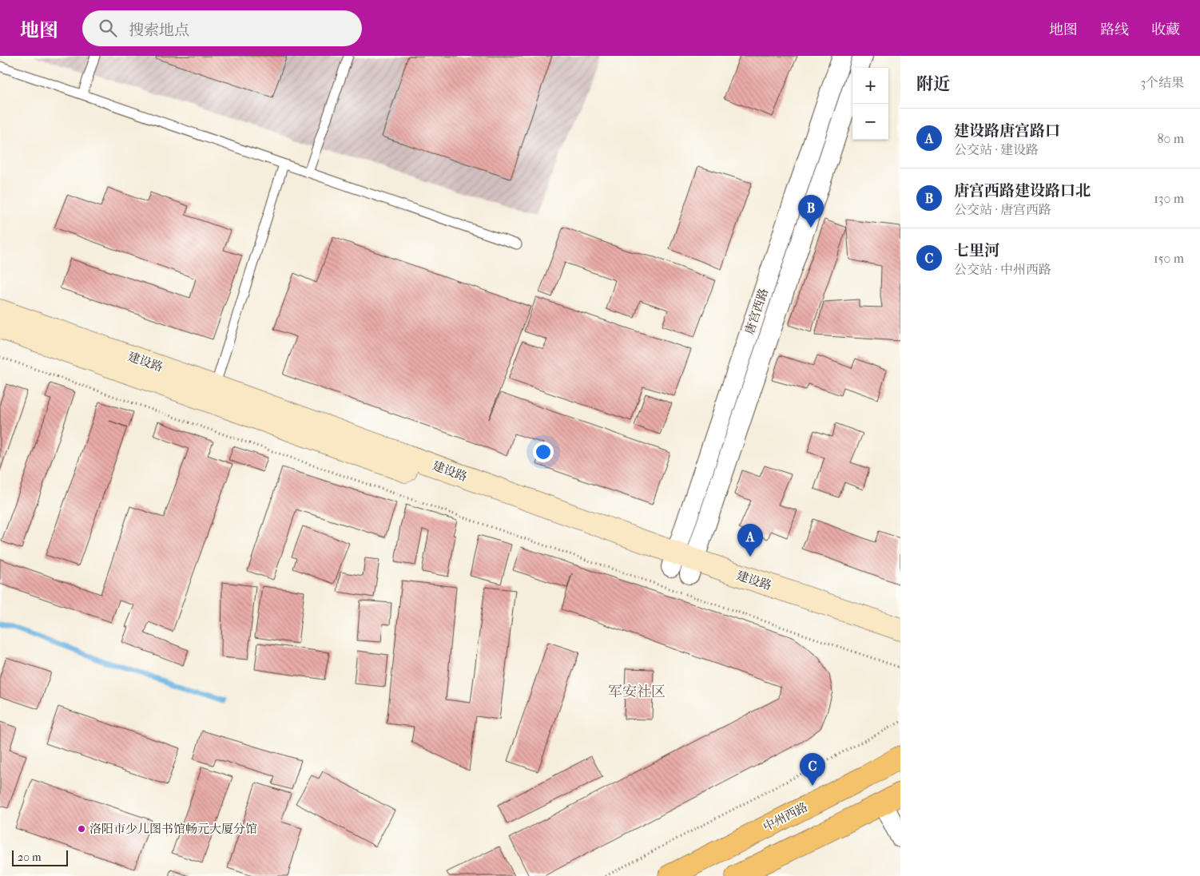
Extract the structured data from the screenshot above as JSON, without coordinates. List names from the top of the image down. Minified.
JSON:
{"streets":{"main road":["中州西路"],"street":["唐宫西路","建设路"]},"crossings":[["唐宫西路","建设路"]],"districts":["军安社区"],"places":["洛阳市少儿图书馆畅元大厦分馆"],"scale_bar":"20 m","page":{"header":"地图","search":"搜索地点","nav":["地图","路线","收藏"],"heading":["附近","3个结果"],"map_buttons":["+","−"],"list":[{"mark":"A","name":"建设路唐宫路口","note":"公交站 · 建设路","value":"80 m"},{"mark":"B","name":"唐宫西路建设路口北","note":"公交站 · 唐宫西路","value":"130 m"},{"mark":"C","name":"七里河","note":"公交站 · 中州西路","value":"150 m"}],"pins":["B","A","C"],"scale":"20 m"}}
